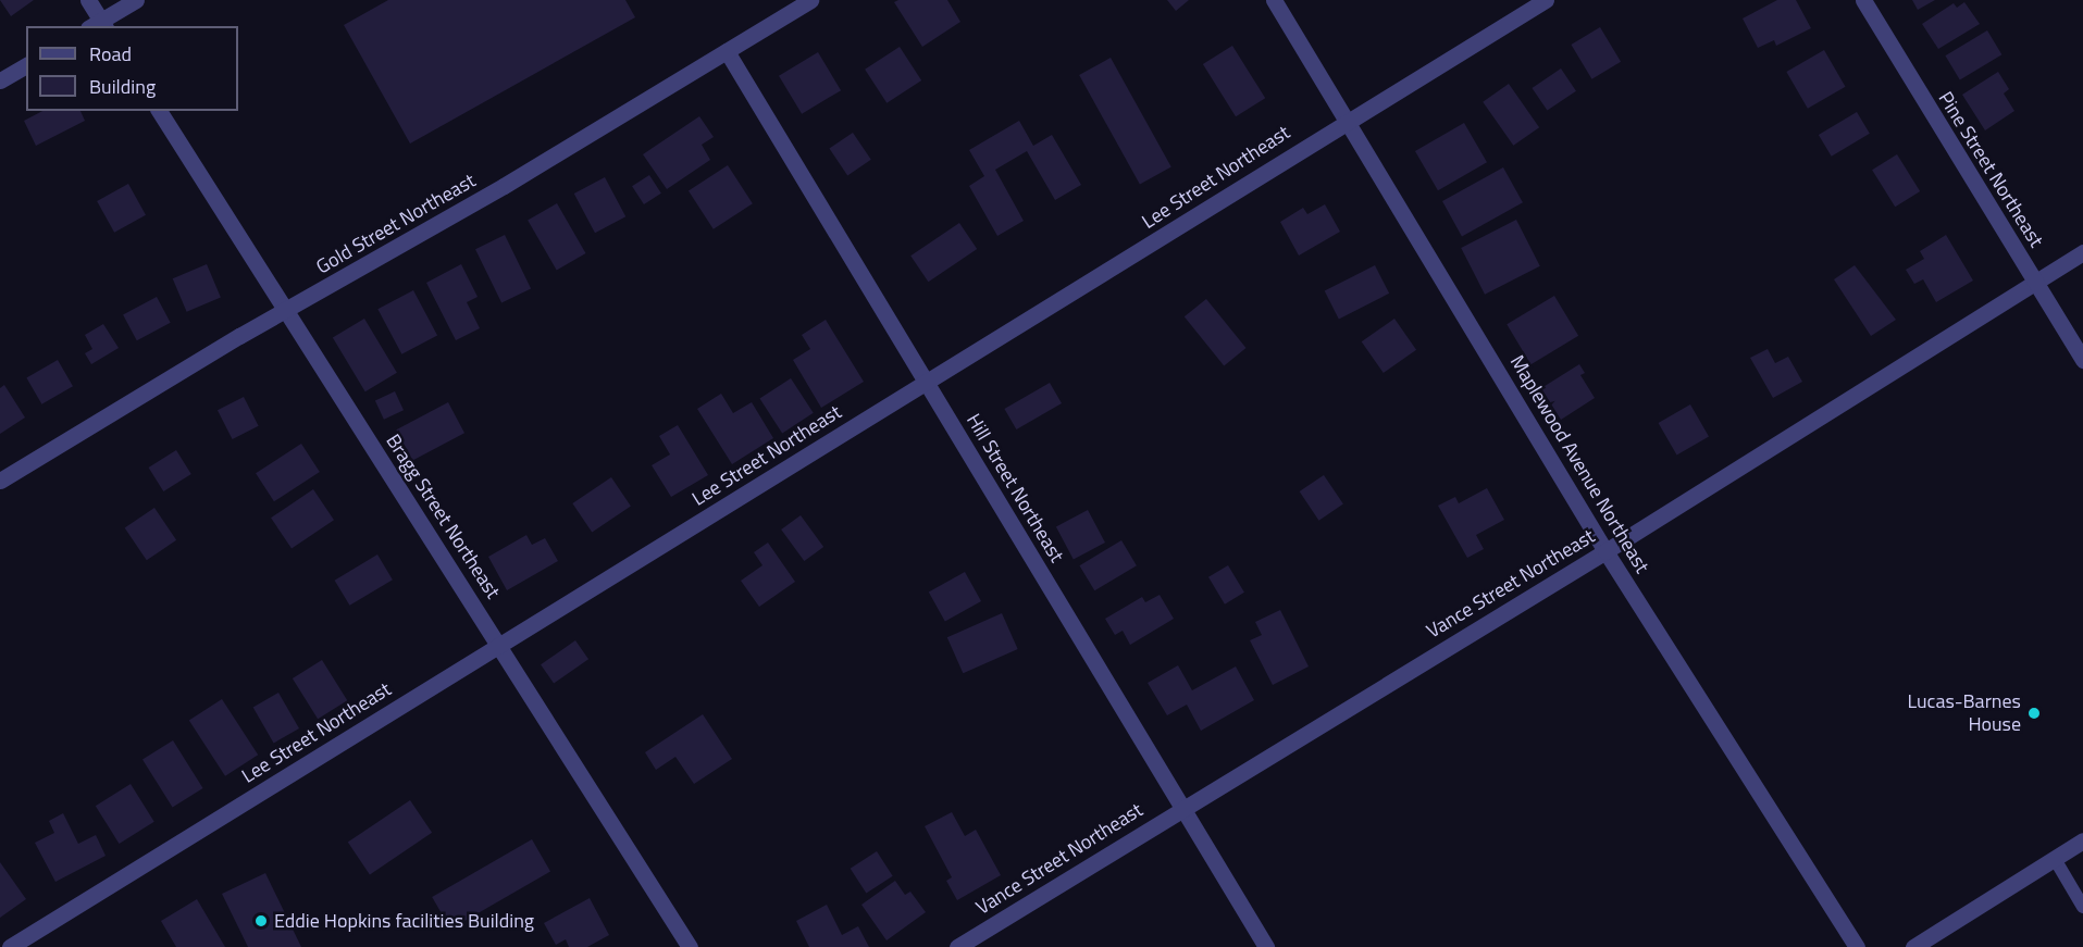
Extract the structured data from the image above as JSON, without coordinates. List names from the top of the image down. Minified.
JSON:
{"streets":{"street":["Pine Street Northeast","Lee Street Northeast","Gold Street Northeast","Maplewood Avenue Northeast","Hill Street Northeast","Bragg Street Northeast","Vance Street Northeast"]},"crossings":[["Pine Street Northeast","Vance Street Northeast"],["Lee Street Northeast","Maplewood Avenue Northeast"],["Lee Street Northeast","Hill Street Northeast"],["Lee Street Northeast","Bragg Street Northeast"],["Gold Street Northeast","Hill Street Northeast"],["Gold Street Northeast","Bragg Street Northeast"],["Maplewood Avenue Northeast","Vance Street Northeast"],["Hill Street Northeast","Vance Street Northeast"]],"places":["Lucas-Barnes House","Eddie Hopkins facilities Building"],"legend":["Road","Building"]}
